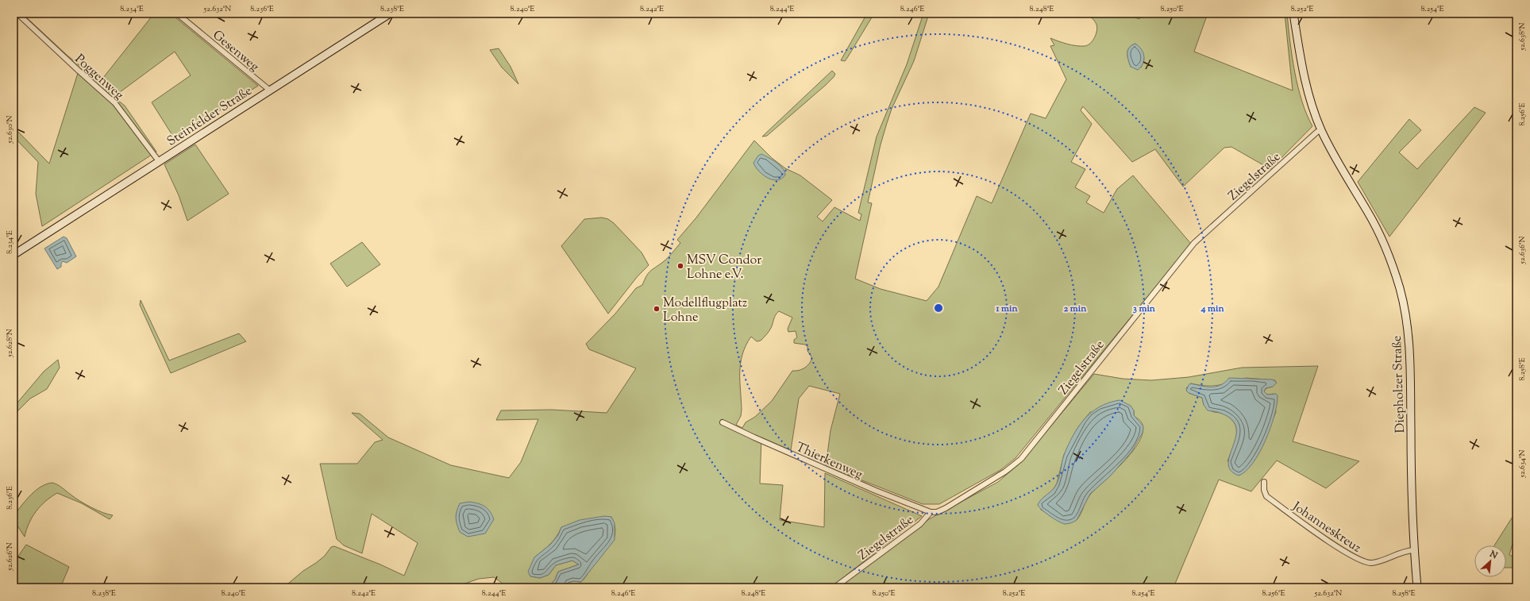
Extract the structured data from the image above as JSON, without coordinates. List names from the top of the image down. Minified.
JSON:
{"streets":{"main road":["Steinfelder Straße","Diepholzer Straße"],"street":["Gesenweg","Poggenweg","Ziegelstraße","Thierkenweg","Johanneskreuz"]},"crossings":[["Gesenweg","Steinfelder Straße"],["Poggenweg","Steinfelder Straße"],["Ziegelstraße","Diepholzer Straße"],["Ziegelstraße","Thierkenweg"],["Diepholzer Straße","Johanneskreuz"]],"places":["MSV Condor Lohne e.V.","Modellflugplatz Lohne"],"north":"top right","coordinates":["8.234°E","52.632°N","8.236°E","8.238°E","8.240°E","8.242°E","8.244°E","8.246°E","8.248°E","8.250°E","8.252°E","8.254°E","52.638°N","8.256°E","52.630°N","52.636°N","52.628°N","8.258°E","52.634°N","52.626°N"],"rings":["1 min","2 min","3 min","4 min"]}
